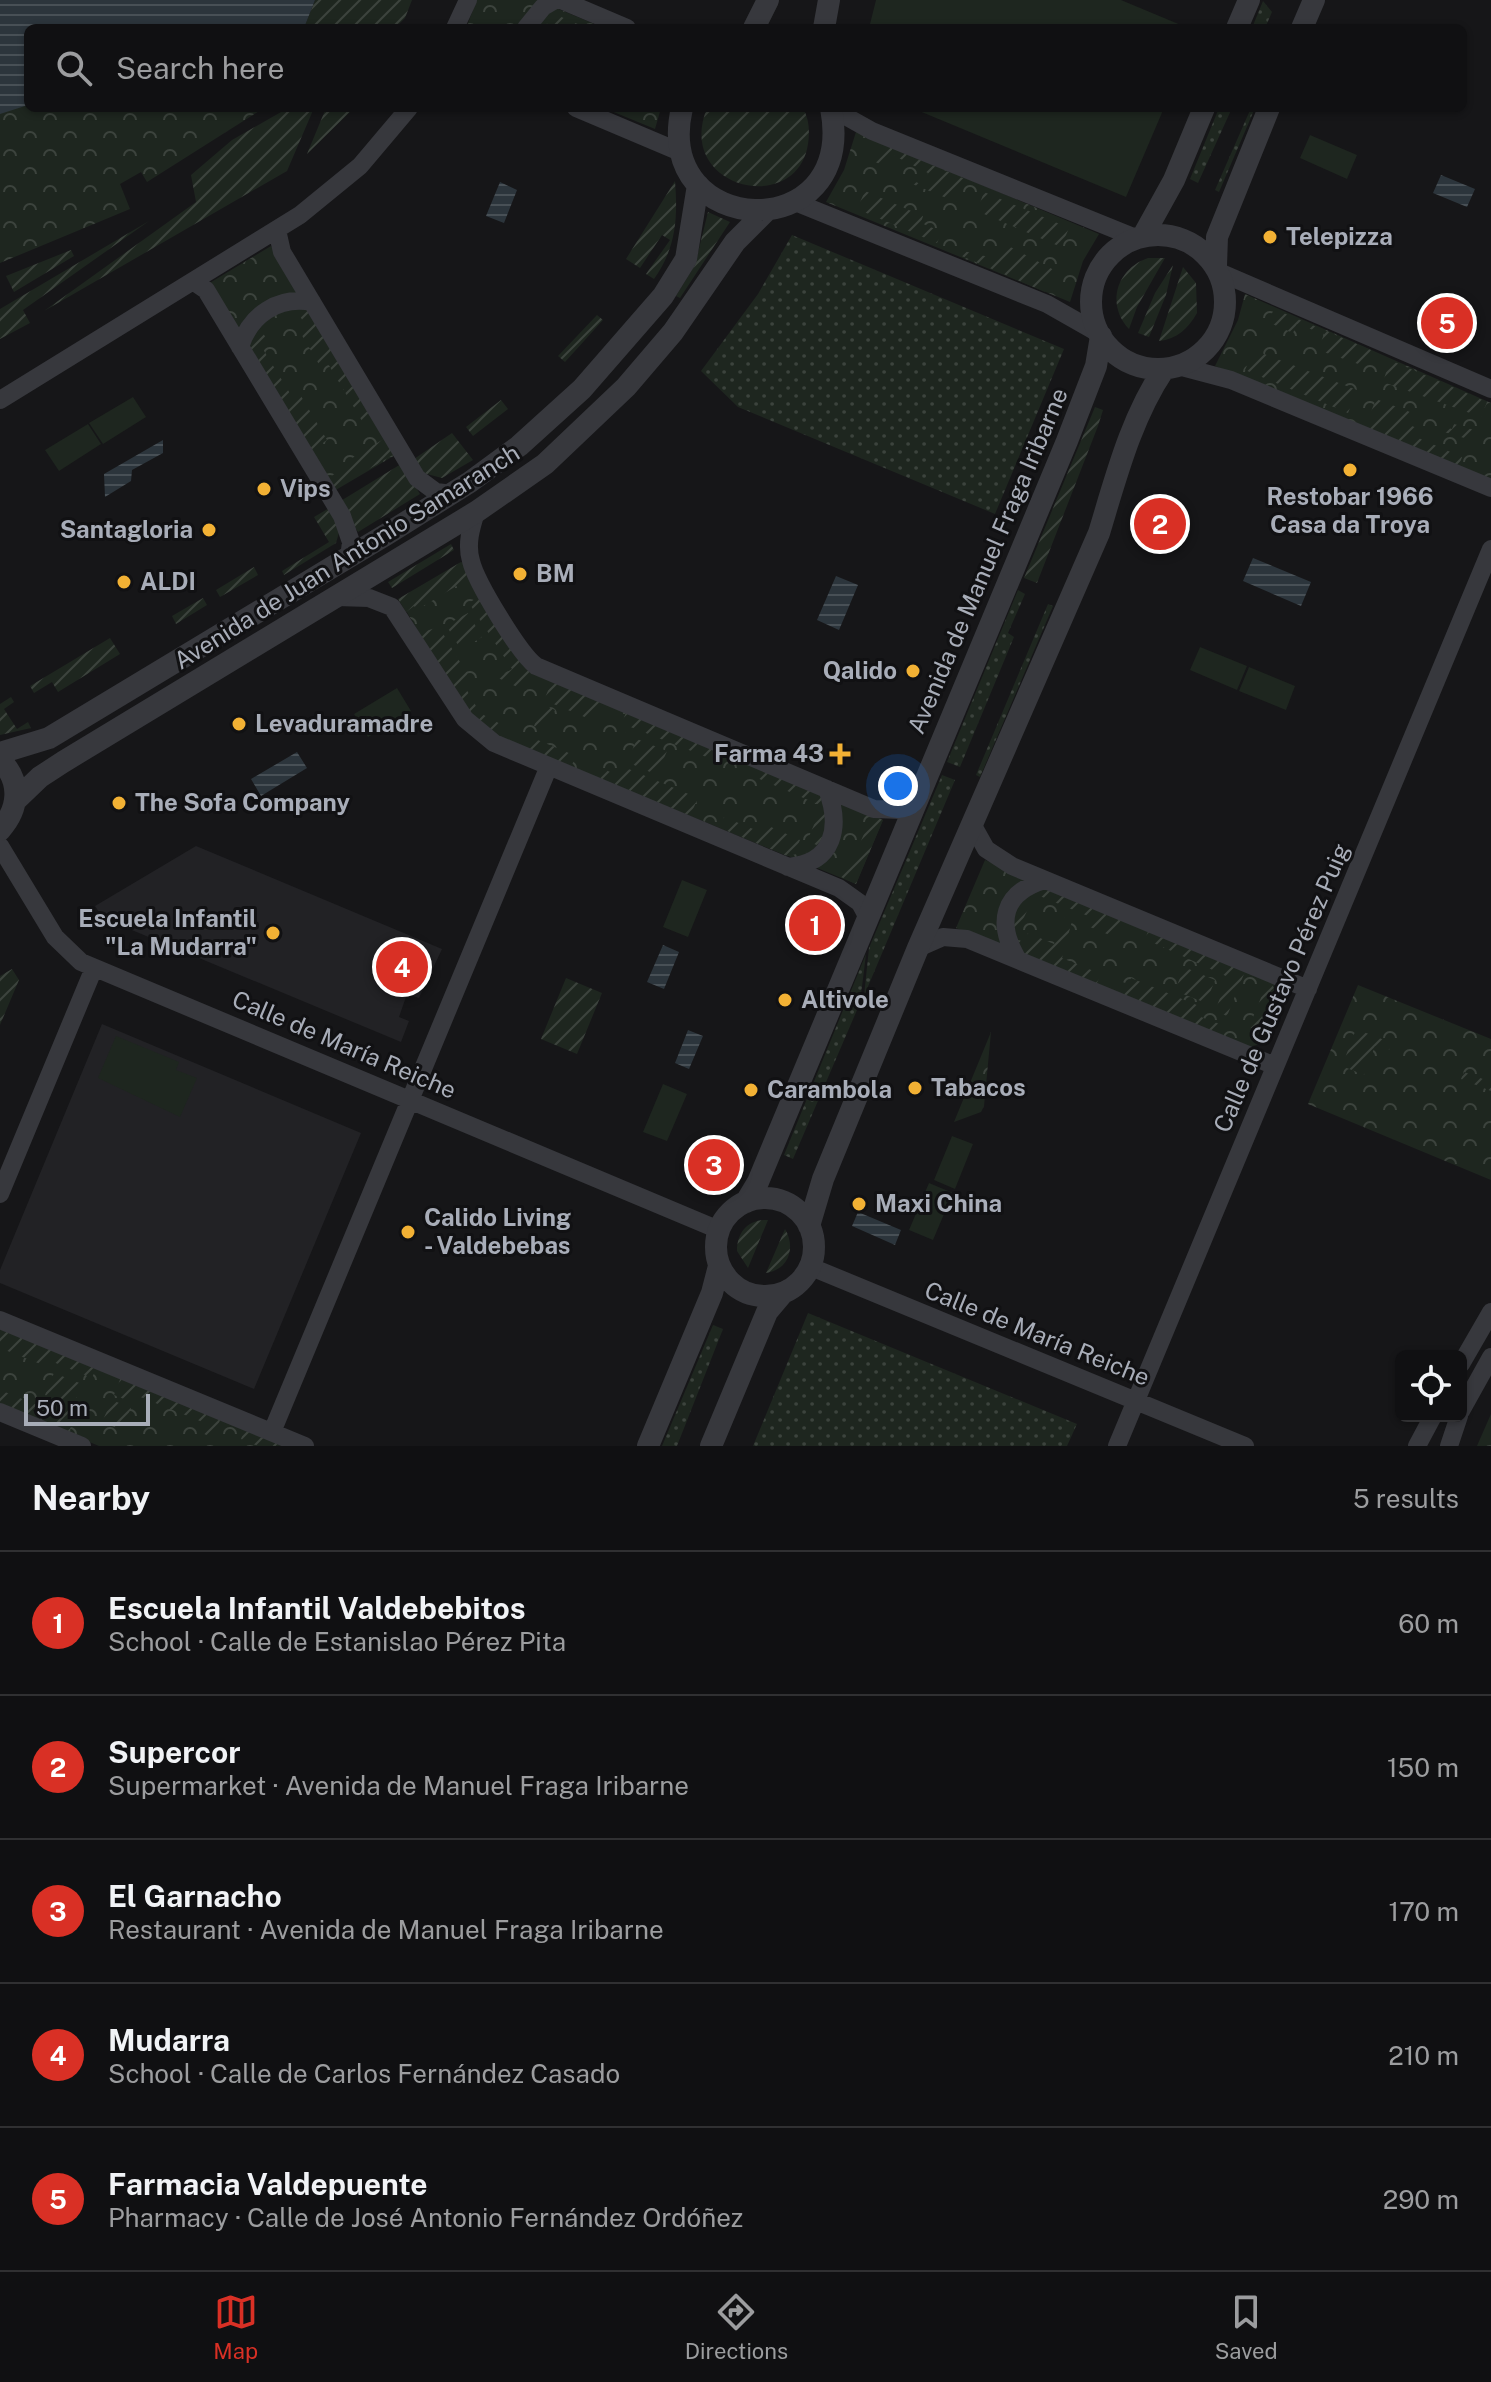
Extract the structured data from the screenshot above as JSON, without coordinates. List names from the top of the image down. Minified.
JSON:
{"streets":{"street":["Avenida de Juan Antonio Samaranch","Avenida de Manuel Fraga Iribarne","Calle de Gustavo Pérez Puig","Calle de María Reiche"]},"crossings":[["Avenida de Manuel Fraga Iribarne","Calle de María Reiche"],["Calle de Gustavo Pérez Puig","Calle de María Reiche"]],"places":{"other":["Telepizza","Restobar 1966 Casa da Troya","Vips","Santagloria","BM","ALDI","Qalido","Levaduramadre","The Sofa Company","Escuela Infantil \"La Mudarra\"","Altivole","Tabacos","Carambola","Maxi China","Calido Living - Valdebebas"],"health":["Farma 43"]},"scale_bar":"50 m","page":{"search":"Search here","pins":["5","2","1","4","3"],"scale":"50 m","heading":["Nearby","5 results"],"list":[{"mark":"1","name":"Escuela Infantil Valdebebitos","note":"School · Calle de Estanislao Pérez Pita","value":"60 m"},{"mark":"2","name":"Supercor","note":"Supermarket · Avenida de Manuel Fraga Iribarne","value":"150 m"},{"mark":"3","name":"El Garnacho","note":"Restaurant · Avenida de Manuel Fraga Iribarne","value":"170 m"},{"mark":"4","name":"Mudarra","note":"School · Calle de Carlos Fernández Casado","value":"210 m"},{"mark":"5","name":"Farmacia Valdepuente","note":"Pharmacy · Calle de José Antonio Fernández Ordóñez","value":"290 m"}],"nav":["Map","Directions","Saved"]}}
